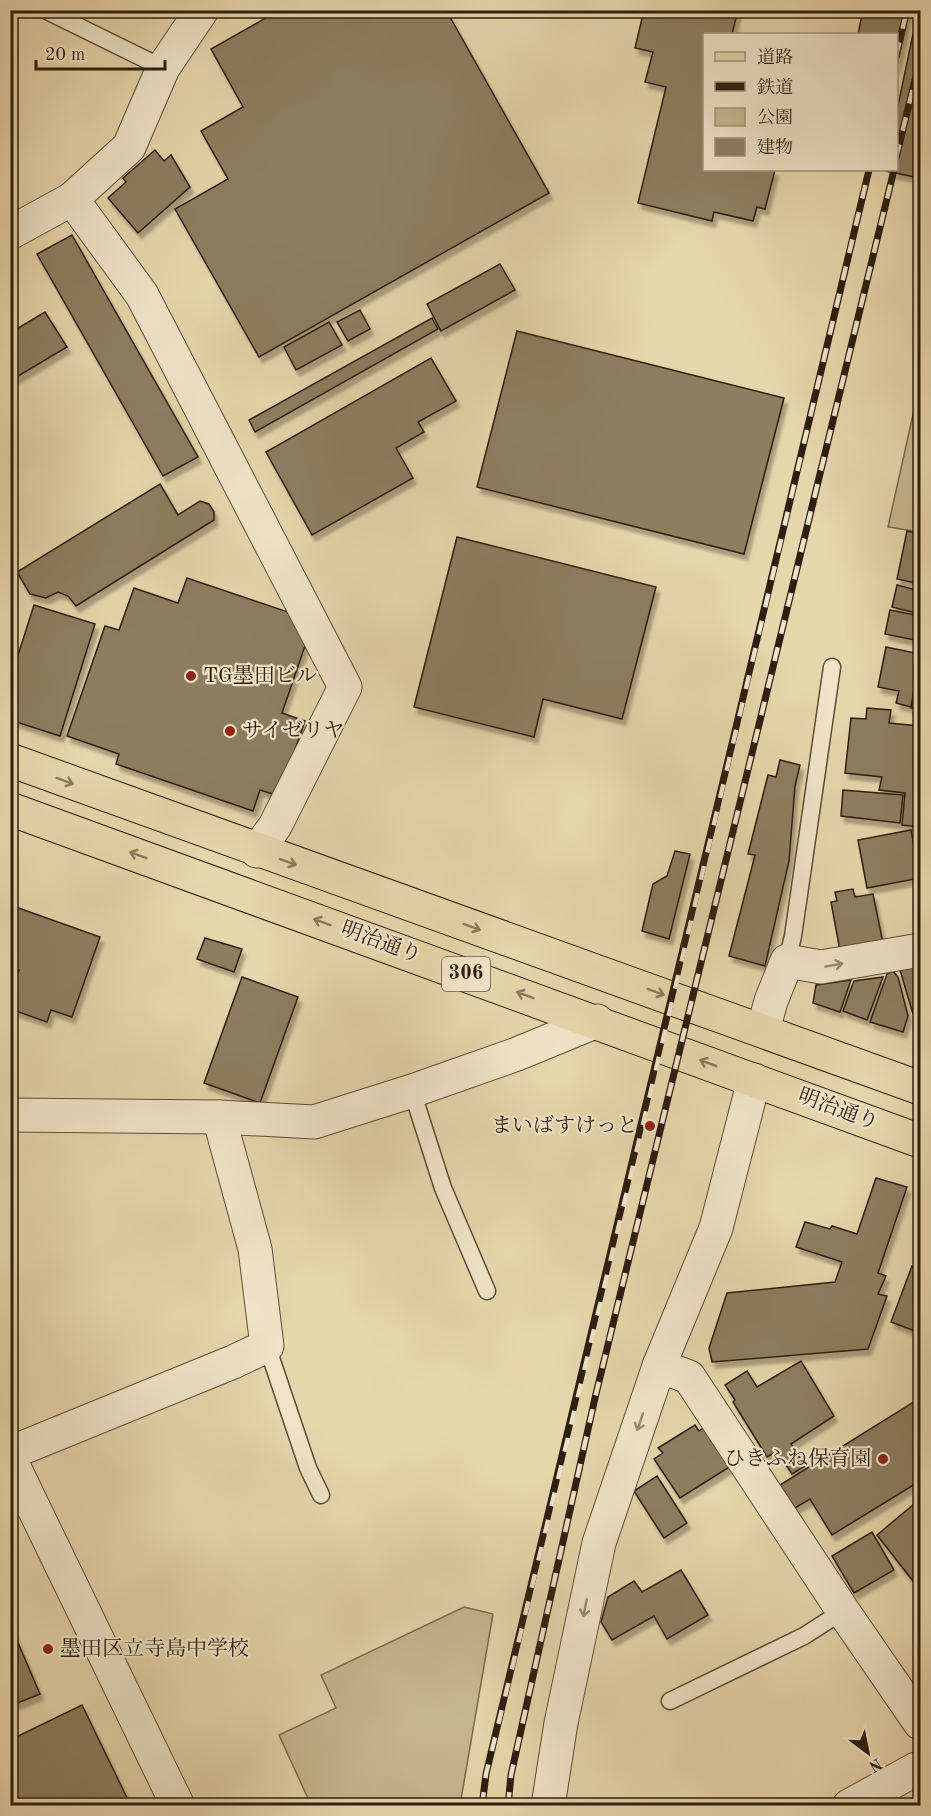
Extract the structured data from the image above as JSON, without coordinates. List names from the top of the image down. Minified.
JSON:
{"streets":{"main road":["明治通り","306"]},"places":["TG墨田ビル","サイゼリヤ","まいばすけっと","ひきふね保育園","墨田区立寺島中学校"],"legend":["道路","鉄道","公園","建物"],"scale_bar":"20 m","north":"bottom right"}
